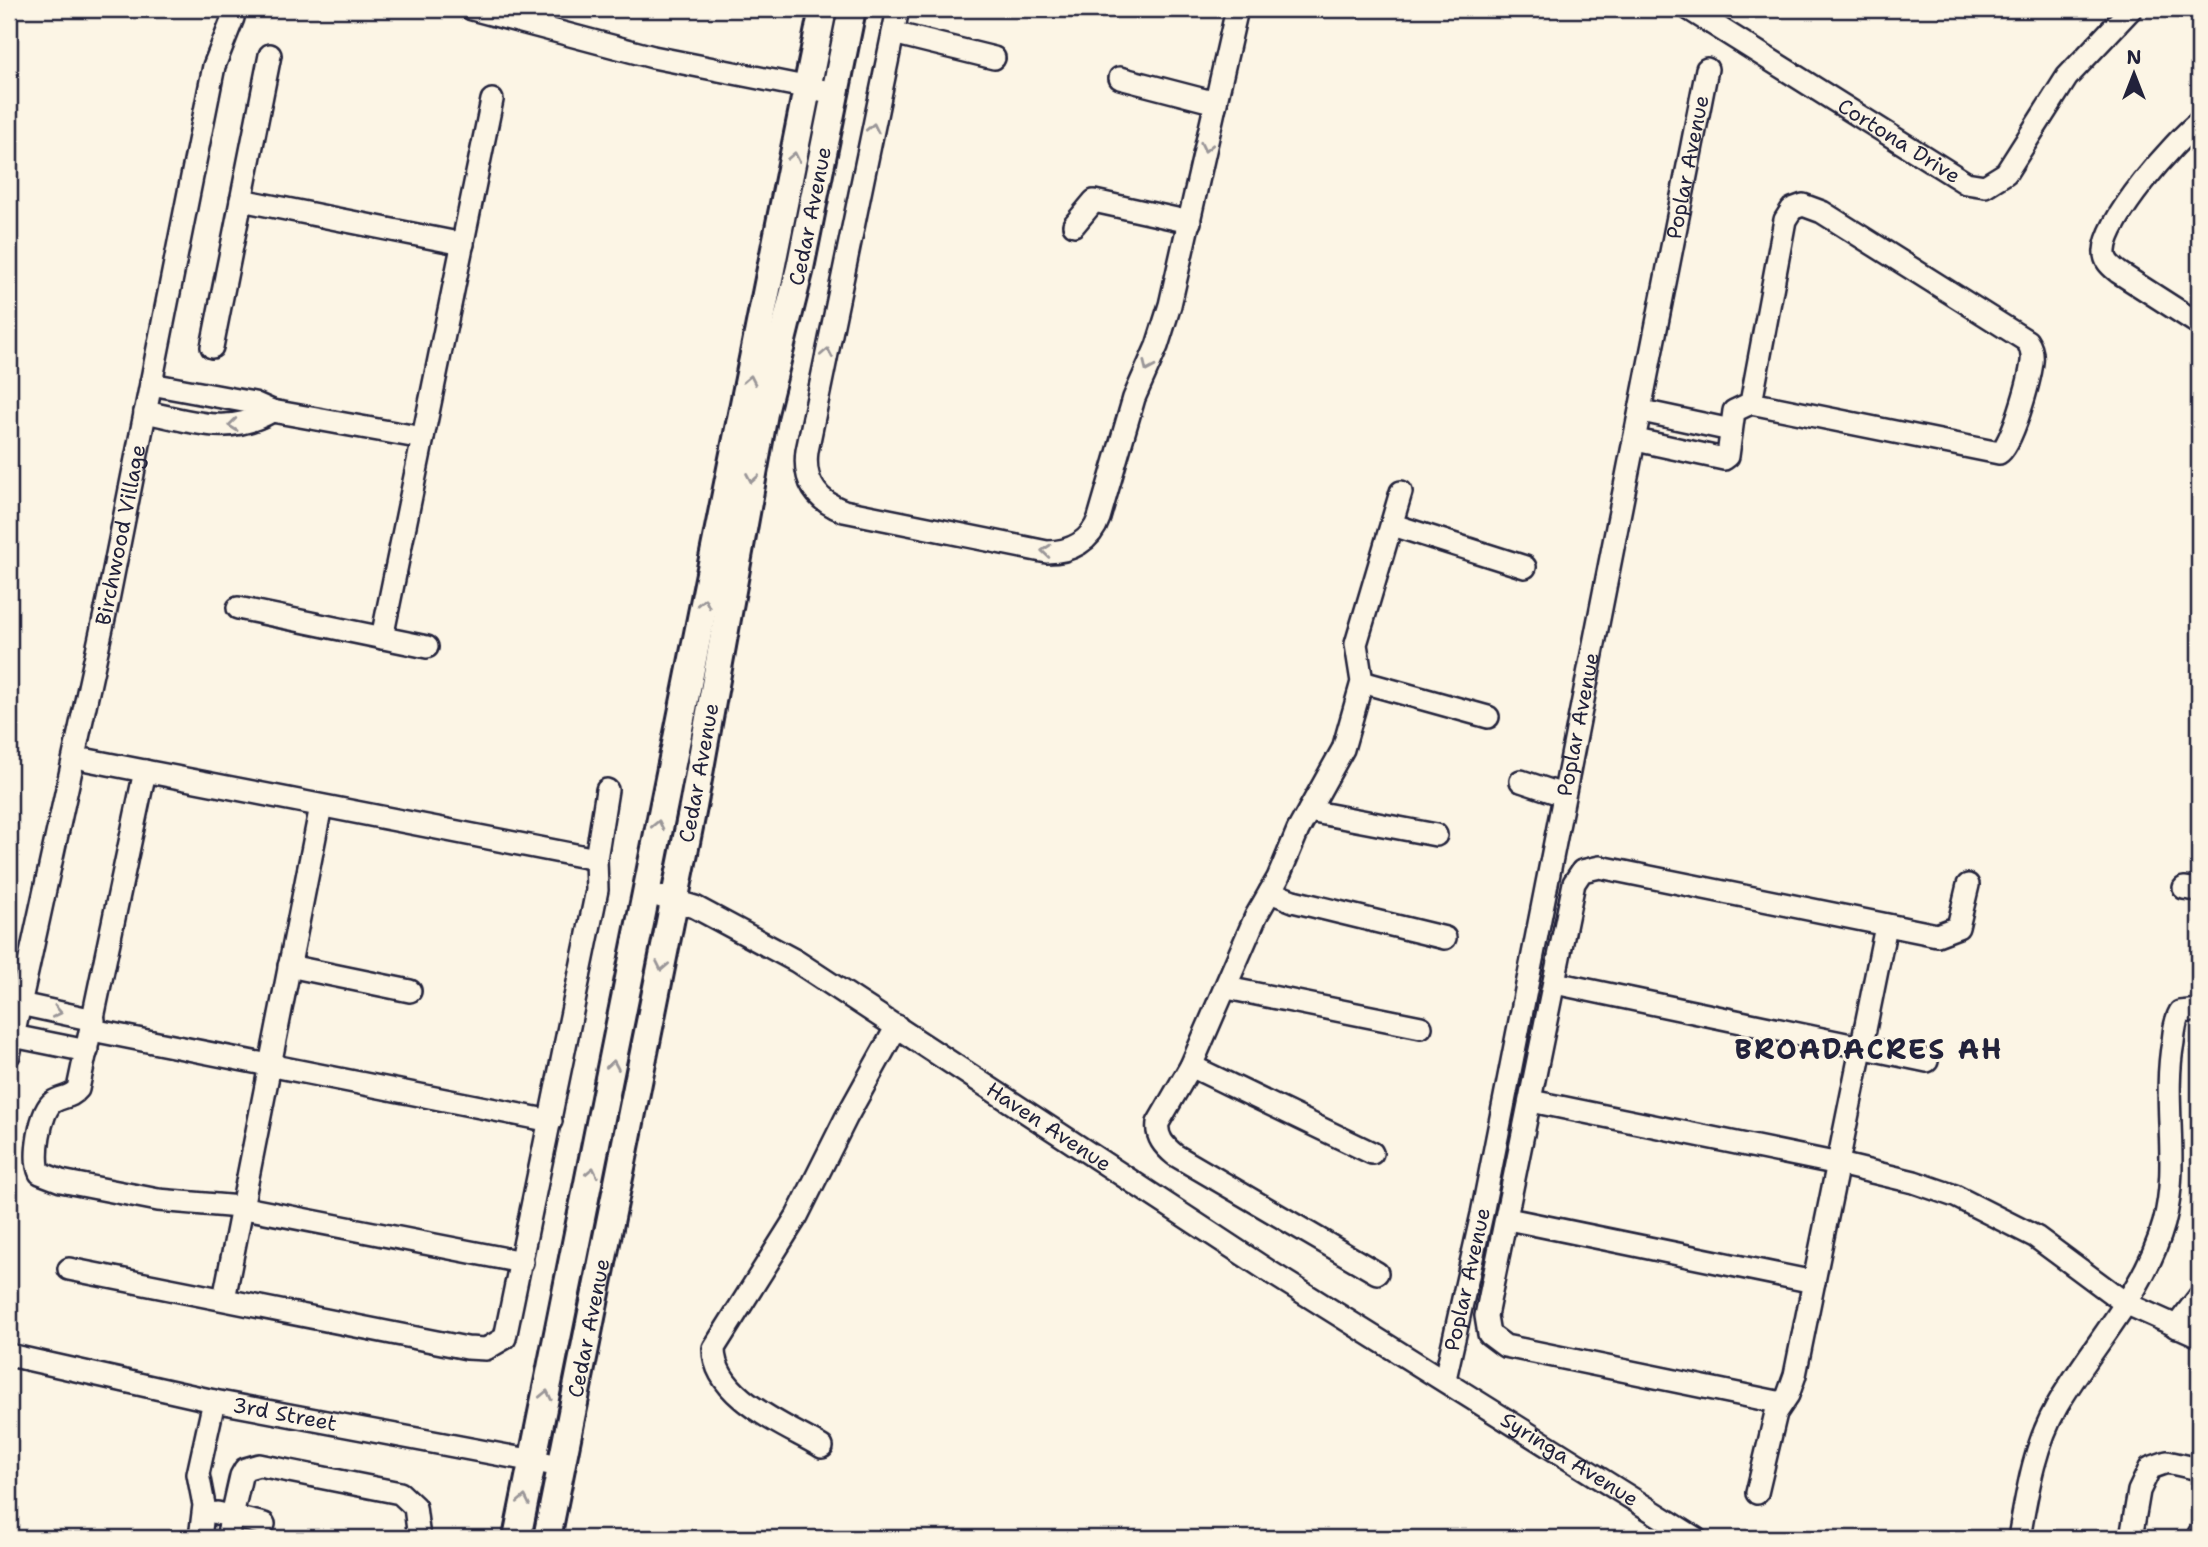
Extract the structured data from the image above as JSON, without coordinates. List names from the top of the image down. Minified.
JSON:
{"streets":{"main road":["Cedar Avenue"],"street":["Cortona Drive","Poplar Avenue","Birchwood Village","Haven Avenue","3rd Street","Syringa Avenue"]},"crossings":[["Poplar Avenue","Haven Avenue"],["Poplar Avenue","Syringa Avenue"],["Cedar Avenue","Haven Avenue"],["Cedar Avenue","3rd Street"],["Haven Avenue","Syringa Avenue"]],"districts":["BROADACRES AH"],"north":"top"}
